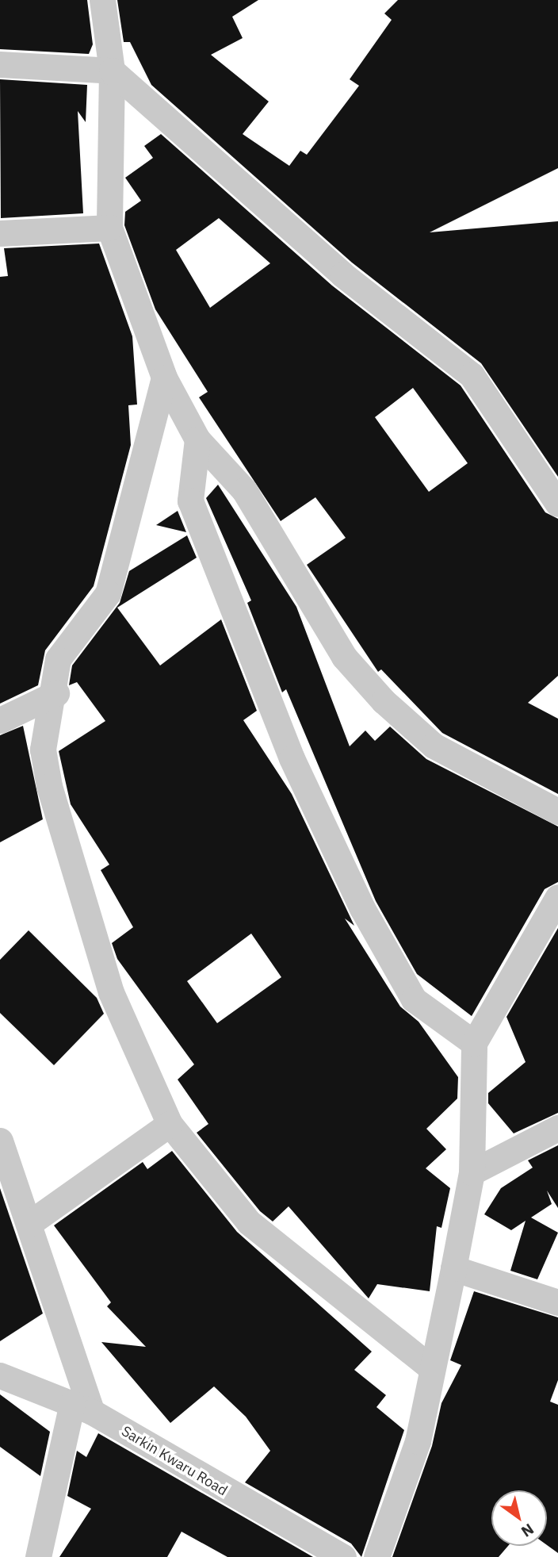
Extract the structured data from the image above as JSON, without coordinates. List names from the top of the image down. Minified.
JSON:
{"streets":{"street":["Sarkin Kwaru Road"]},"north":"bottom right"}
